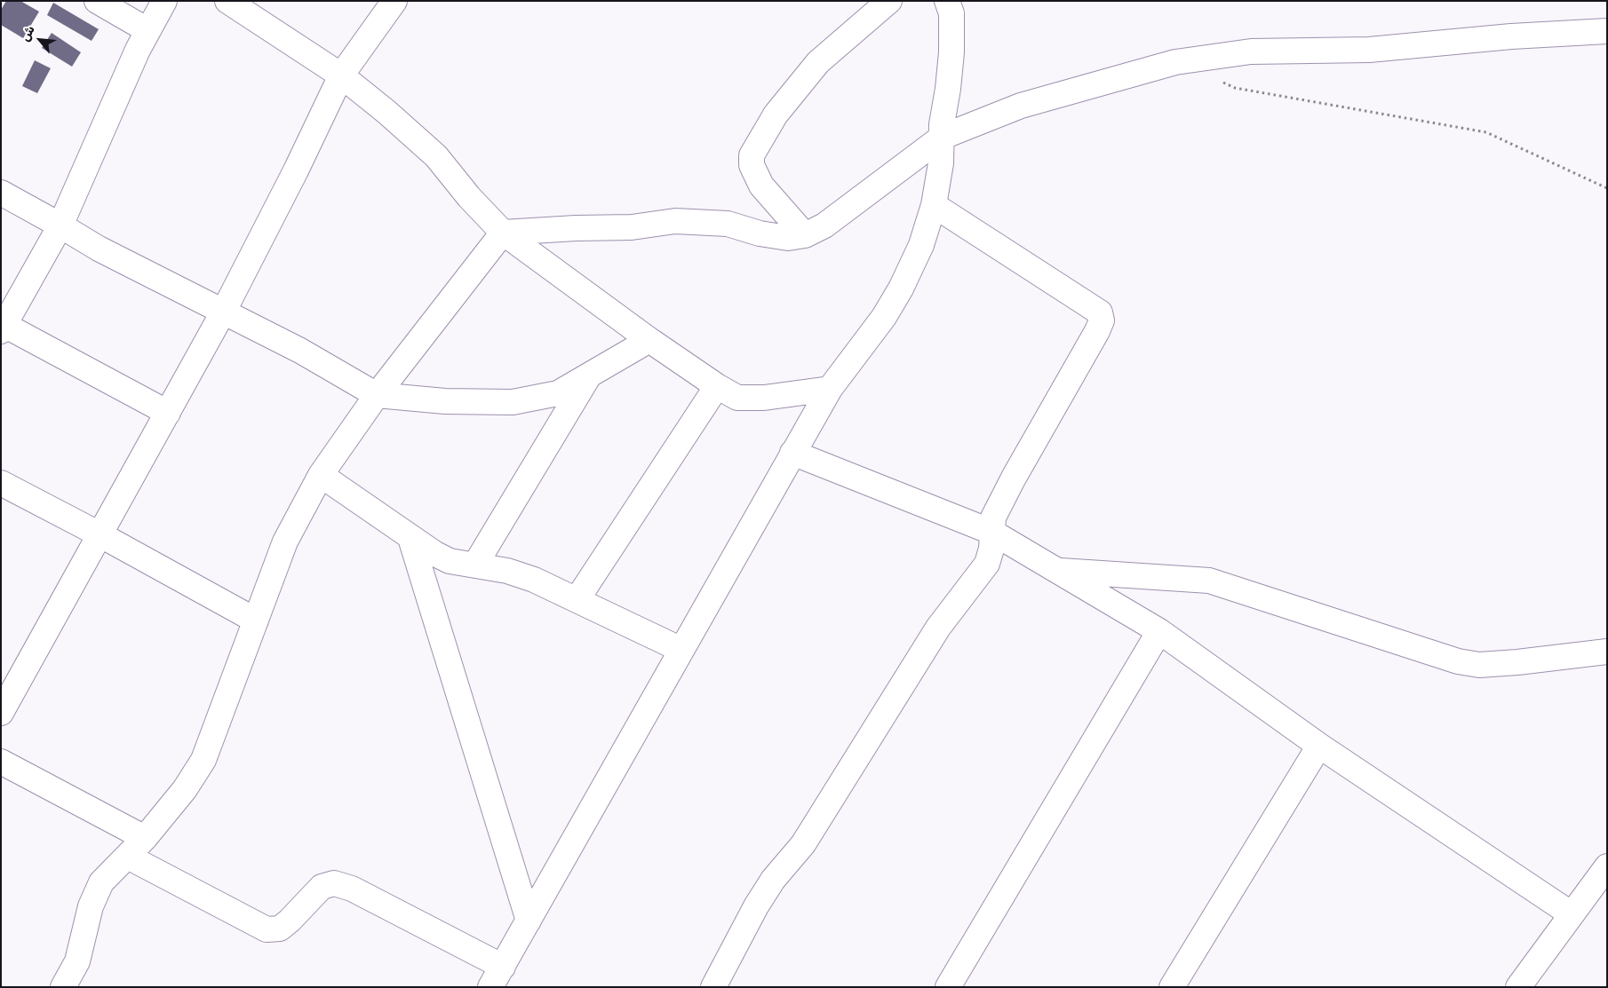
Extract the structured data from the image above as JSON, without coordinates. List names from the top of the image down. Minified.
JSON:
{"north":"top left"}
